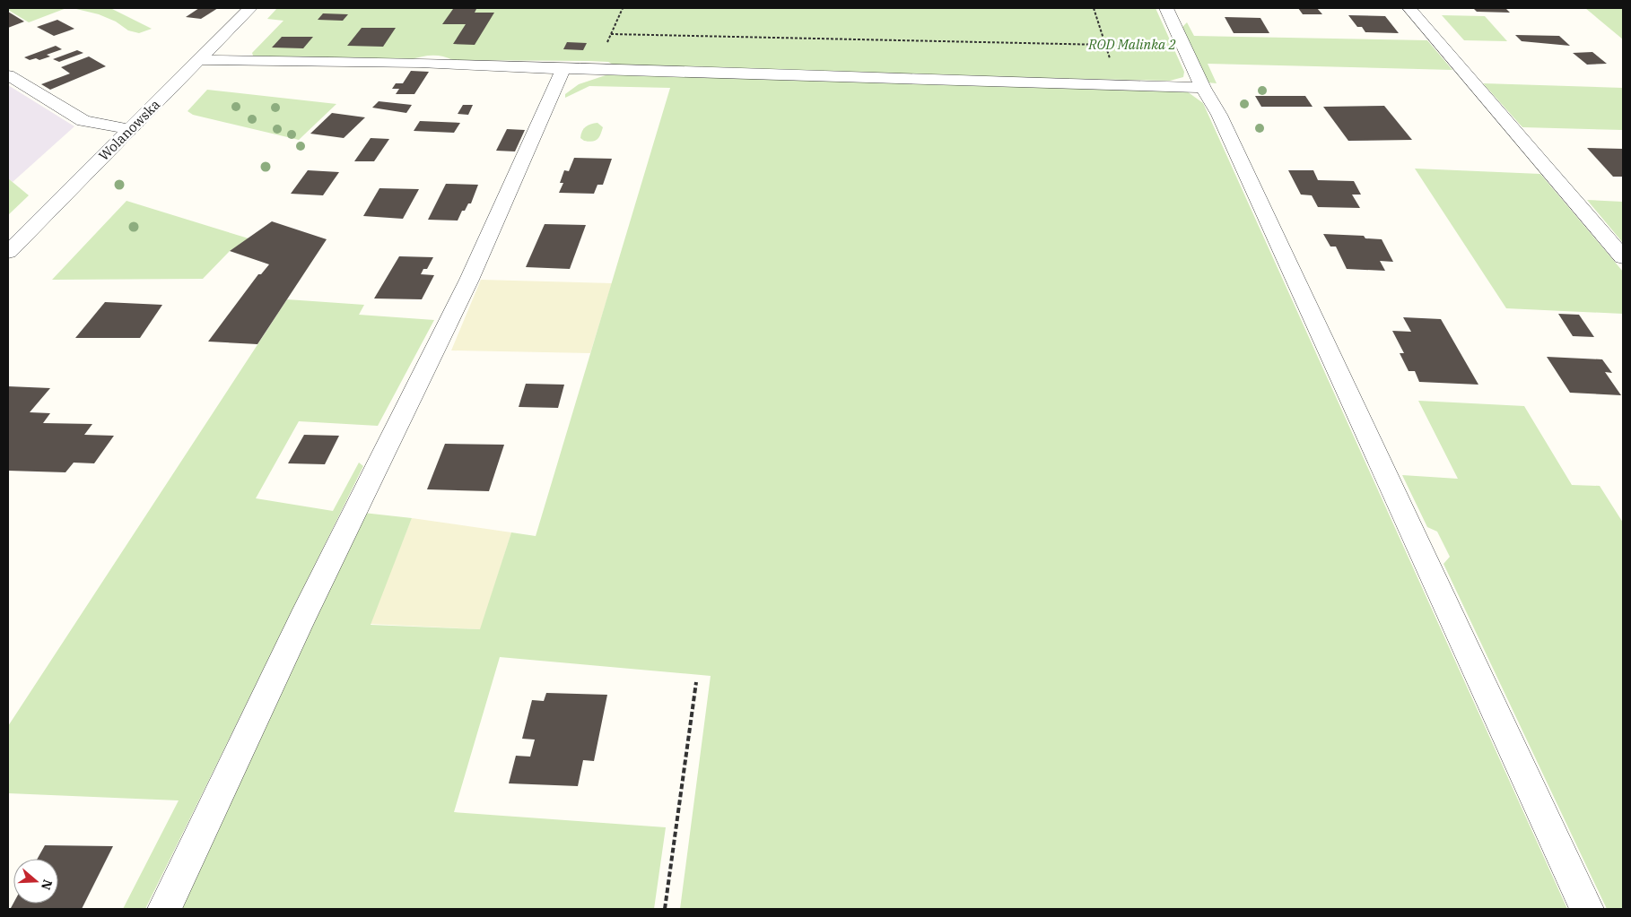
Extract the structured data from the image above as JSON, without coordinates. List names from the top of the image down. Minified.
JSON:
{"streets":{"street":["Wolanowska"]},"parks":["ROD Malinka 2"],"north":"right"}
